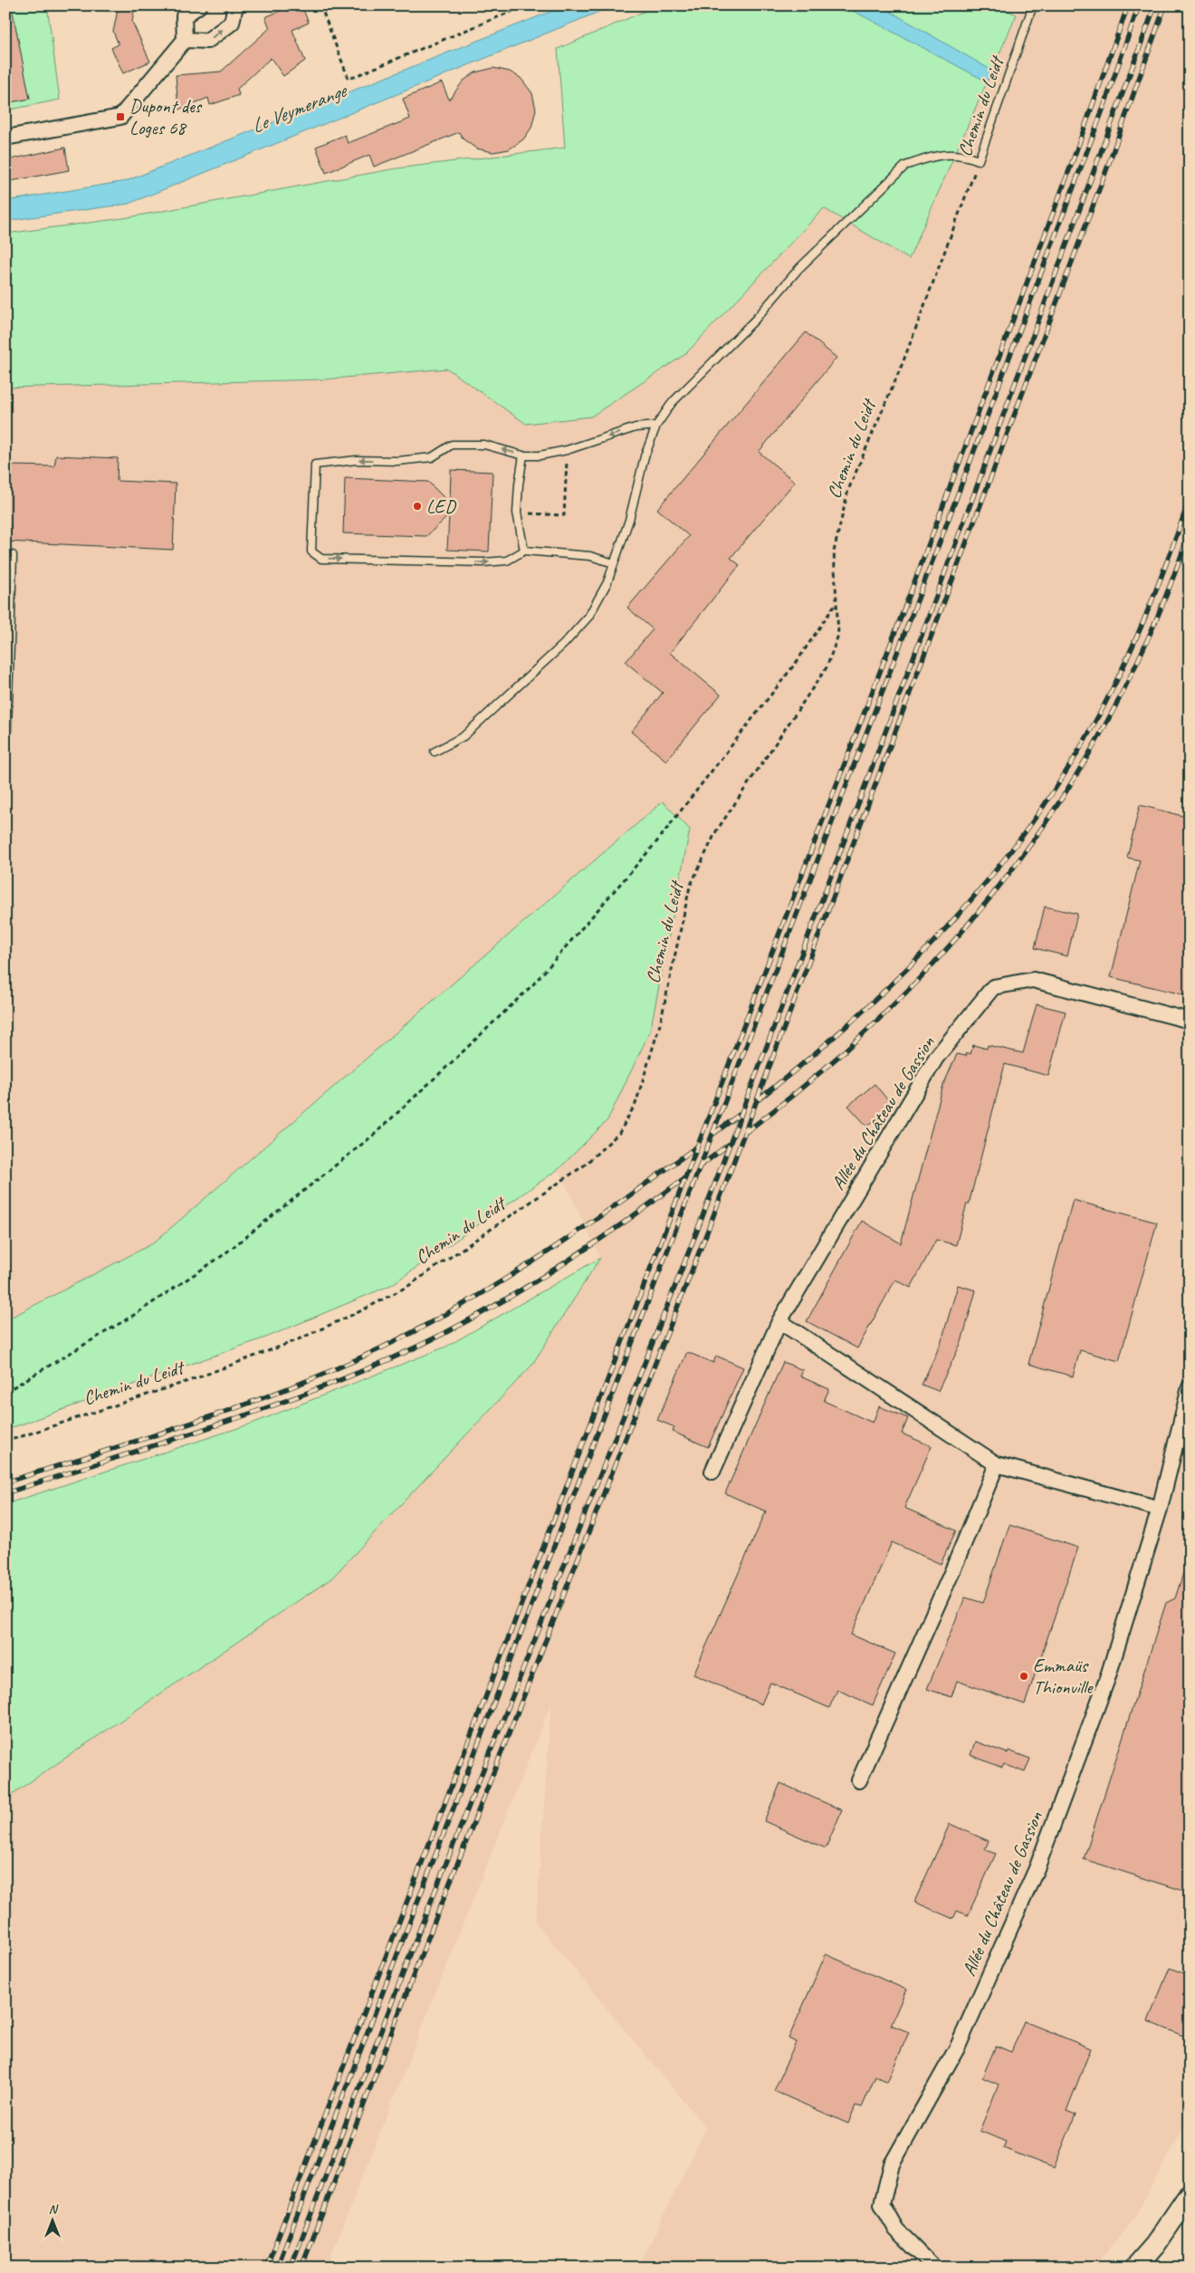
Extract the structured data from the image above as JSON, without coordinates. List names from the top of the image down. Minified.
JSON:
{"streets":{"street":["Allée du Château de Gassion"],"lane":["Chemin du Leidt"]},"water":["Le Veymerange"],"places":{"transit":["Dupont des Loges 68"],"other":["LED","Emmaüs Thionville"]},"north":"top"}
